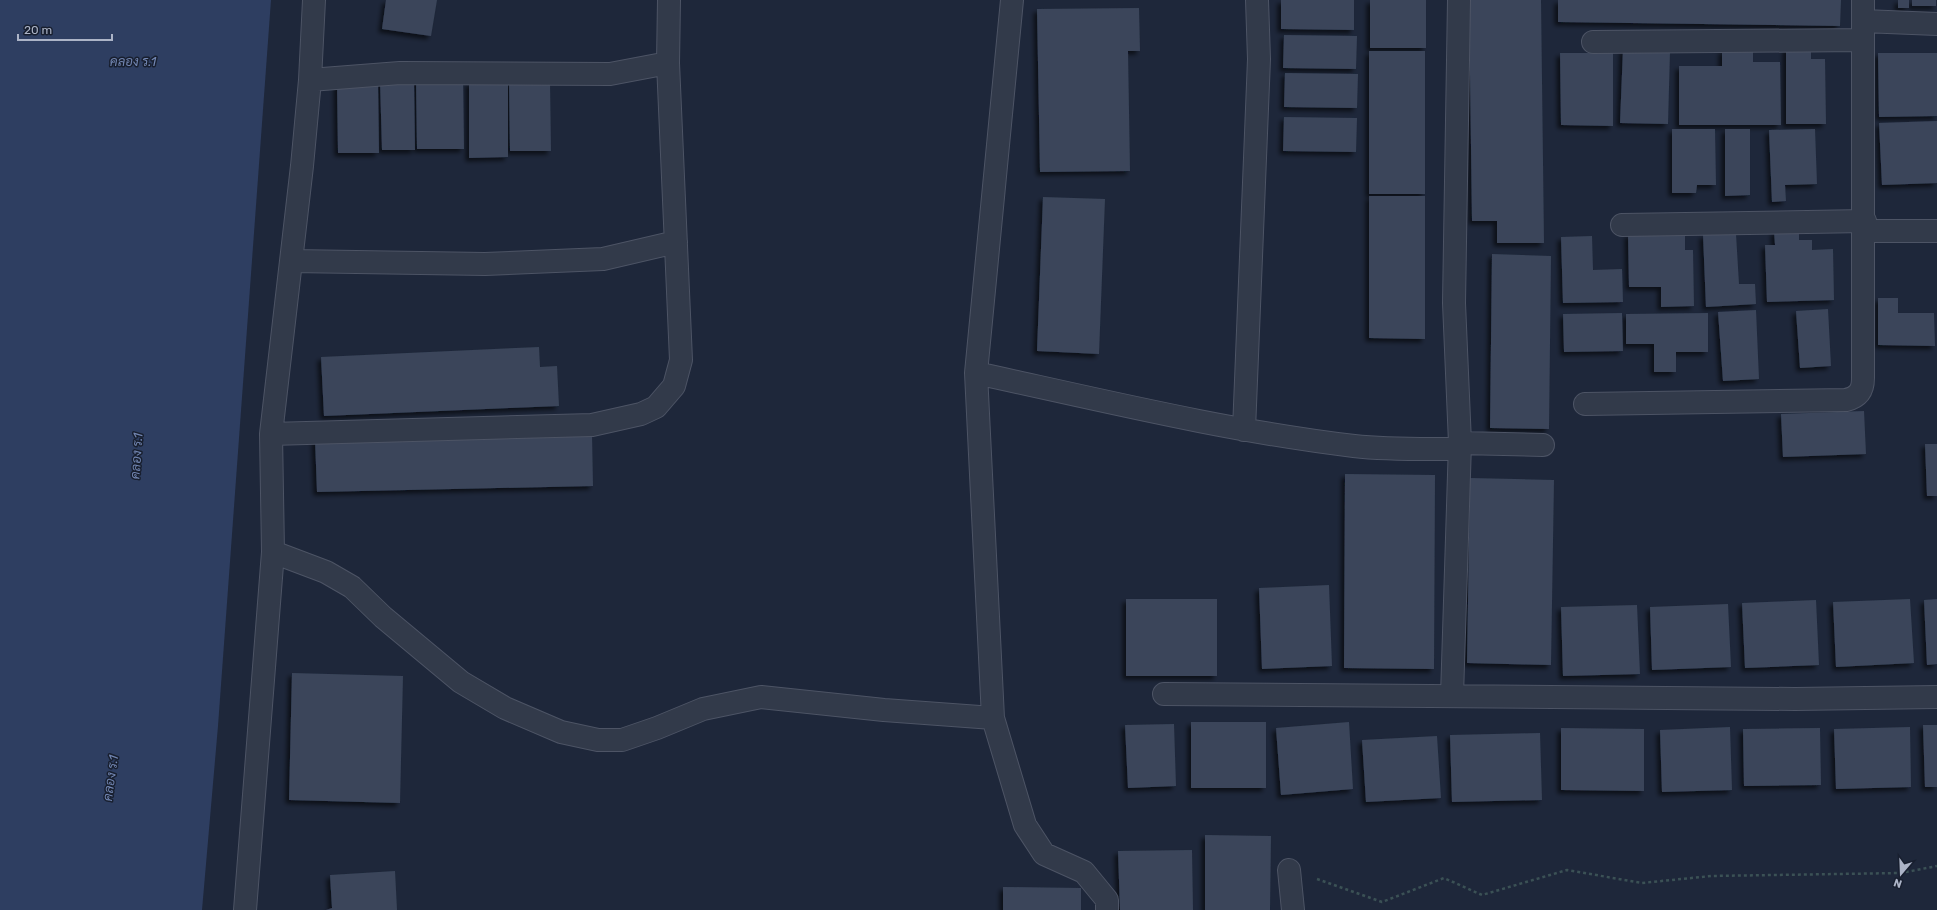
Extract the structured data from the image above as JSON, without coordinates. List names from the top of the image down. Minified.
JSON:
{"water":["คลอง ร.1"],"scale_bar":"20 m","north":"bottom"}
